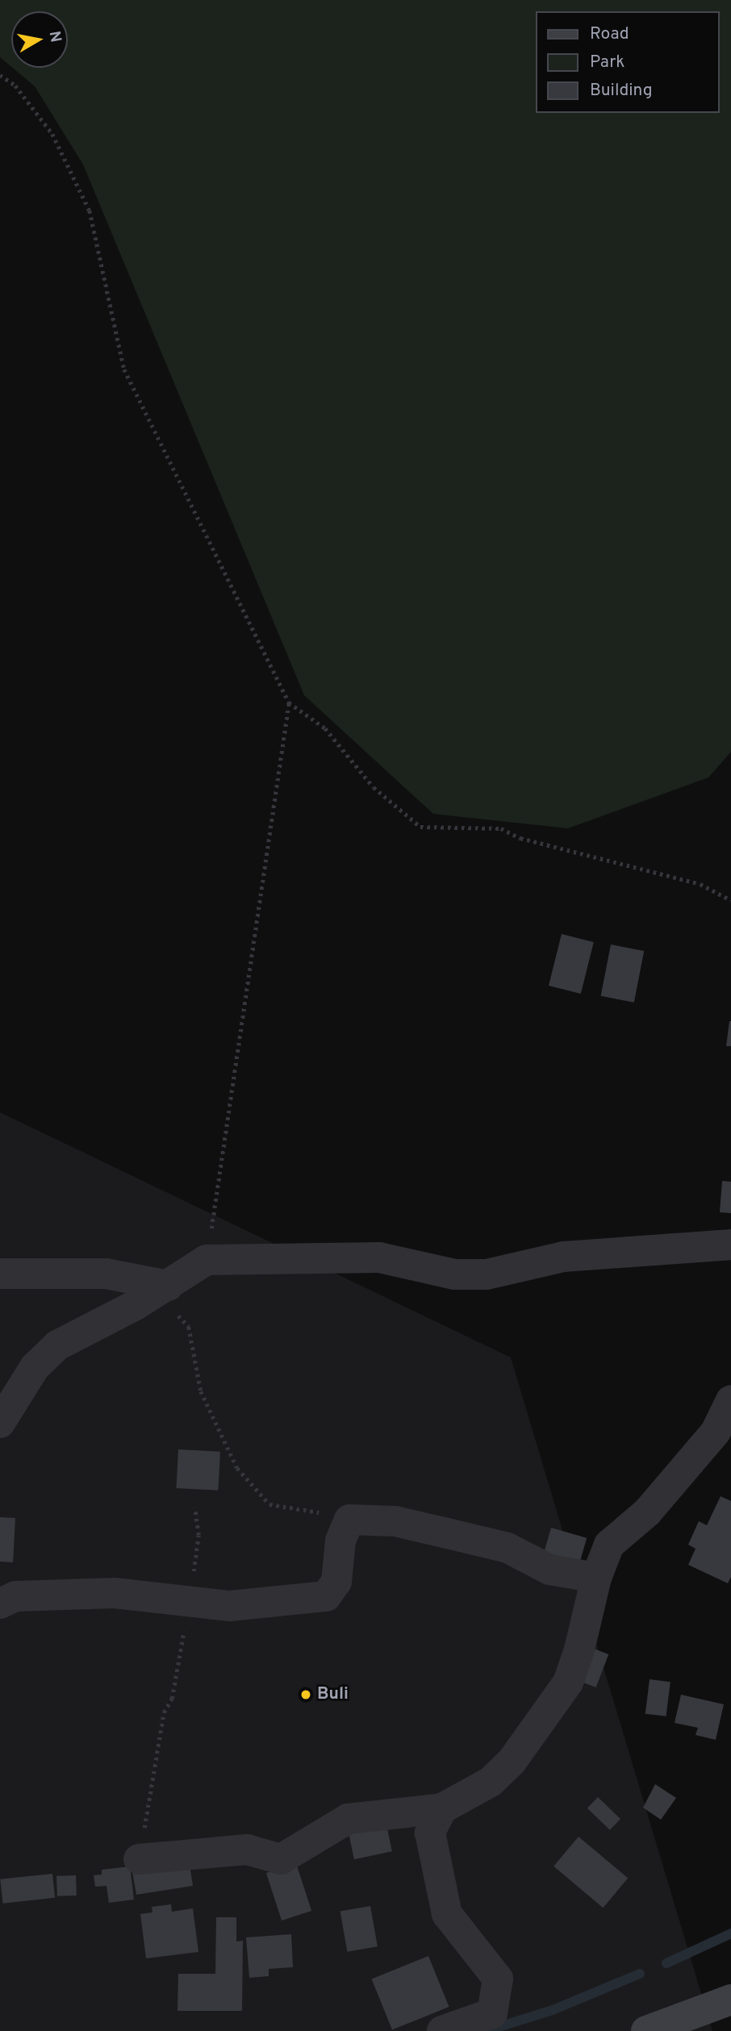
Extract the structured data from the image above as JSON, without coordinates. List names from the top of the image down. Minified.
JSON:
{"places":["Buli"],"legend":["Road","Park","Building"],"north":"right"}
